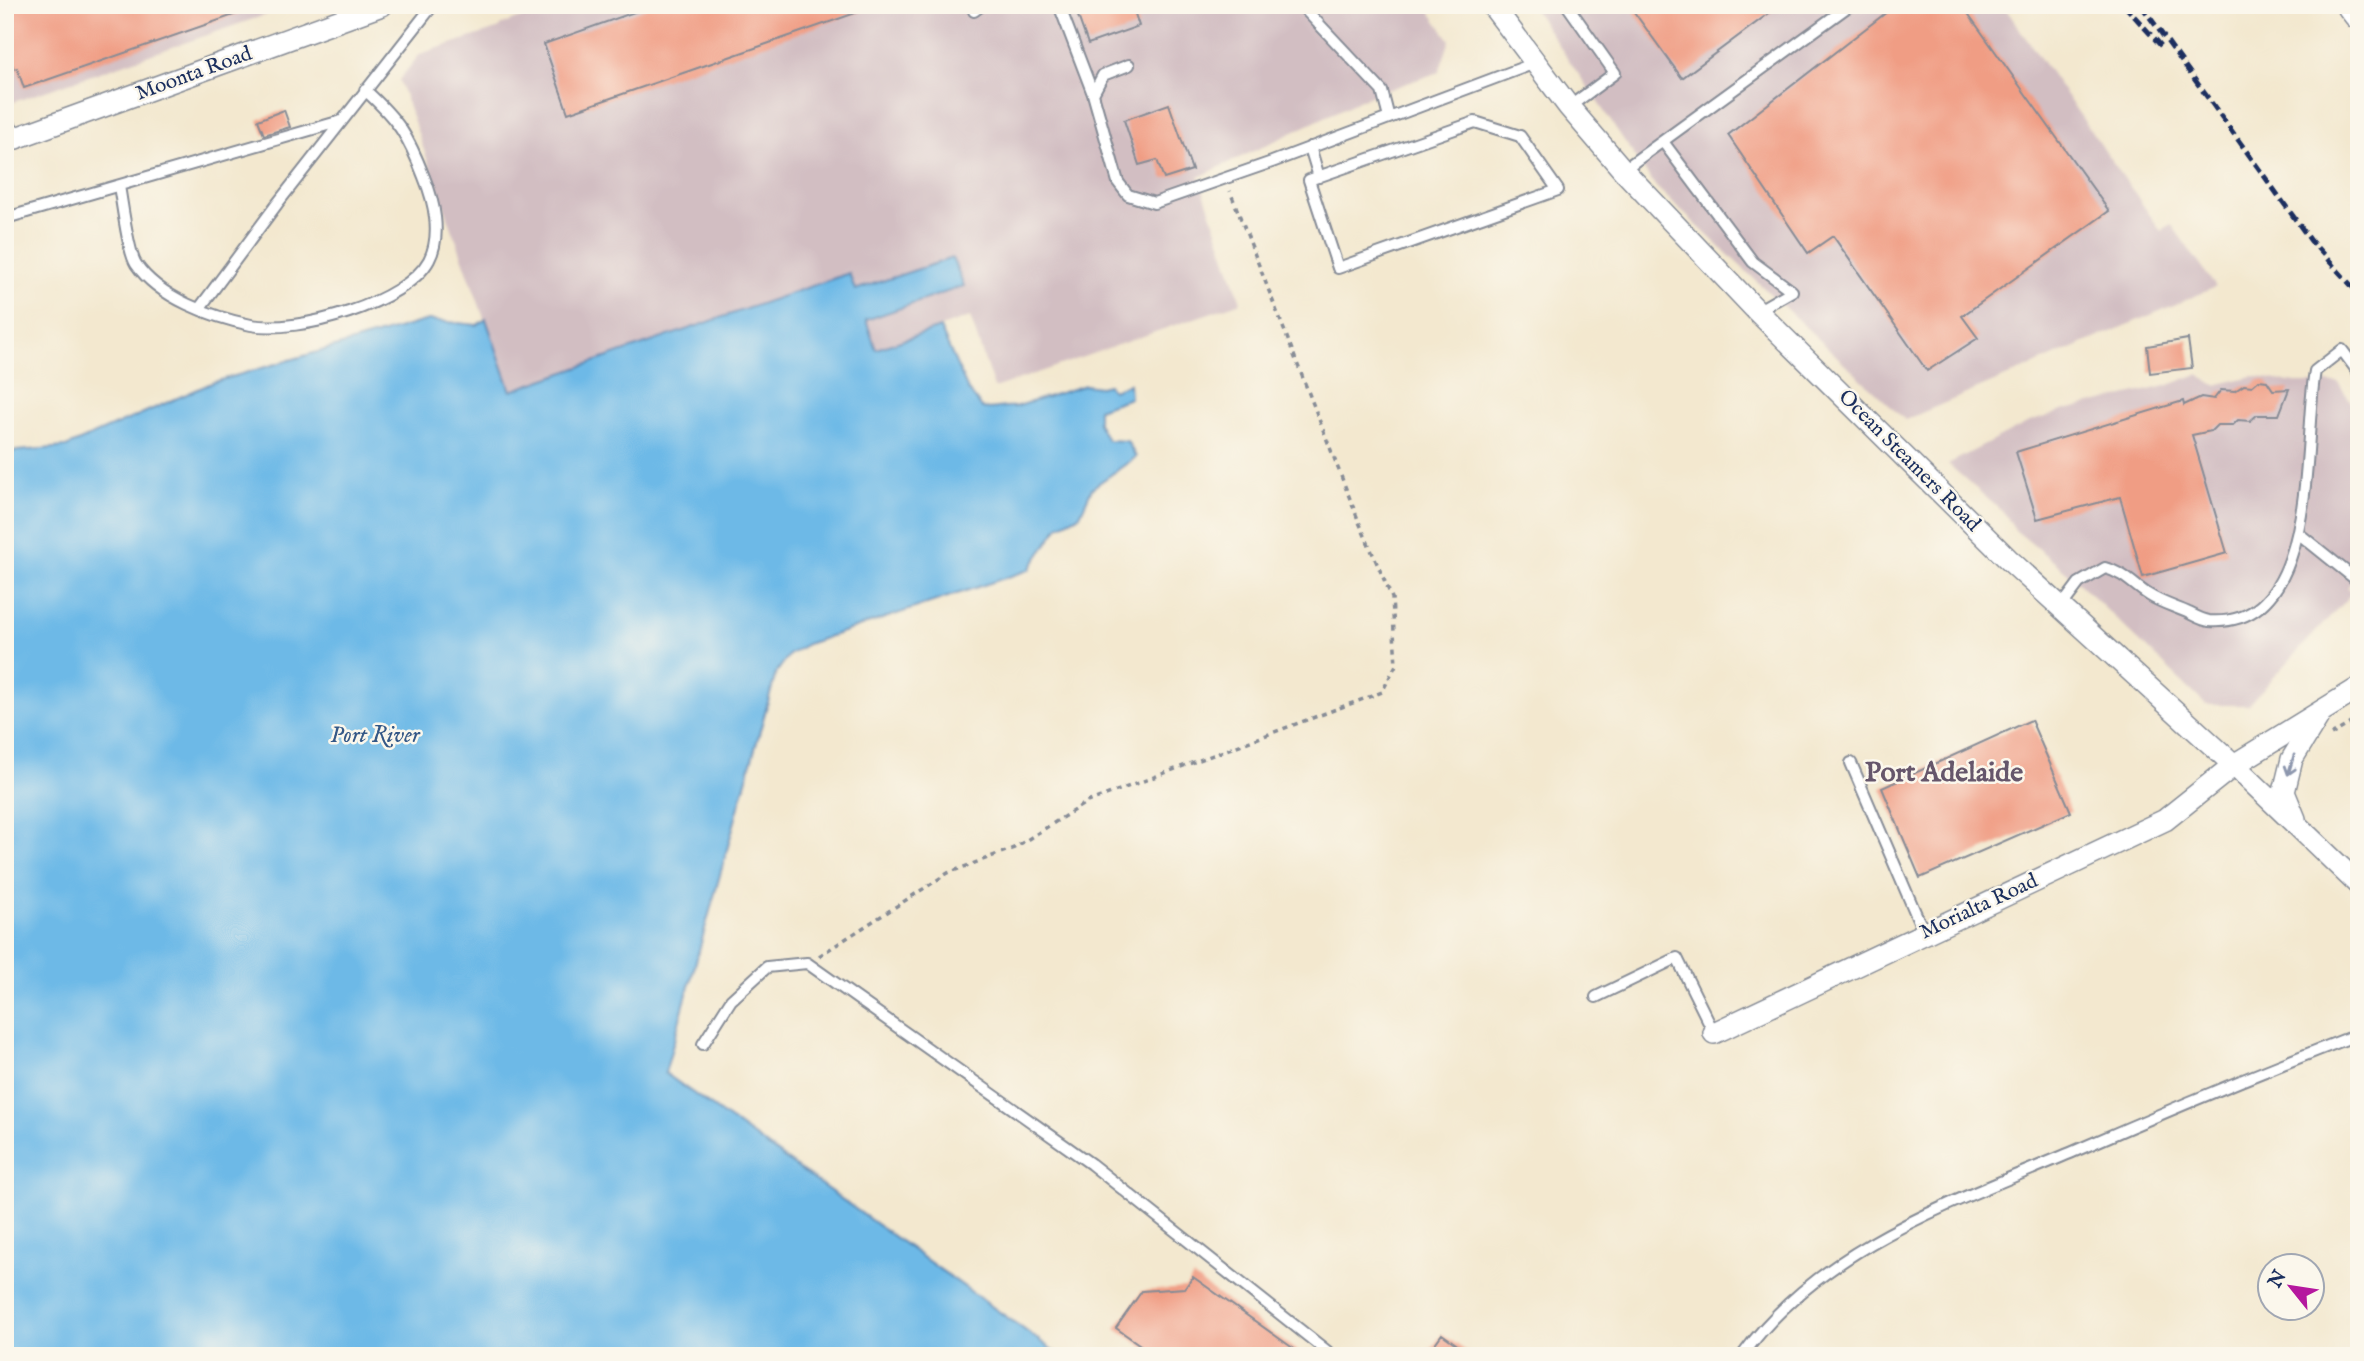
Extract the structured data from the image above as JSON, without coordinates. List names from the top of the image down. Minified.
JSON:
{"streets":{"street":["Moonta Road","Ocean Steamers Road","Morialta Road"]},"crossings":[["Ocean Steamers Road","Morialta Road"]],"districts":["Port Adelaide"],"water":["Port River"],"north":"top left"}
